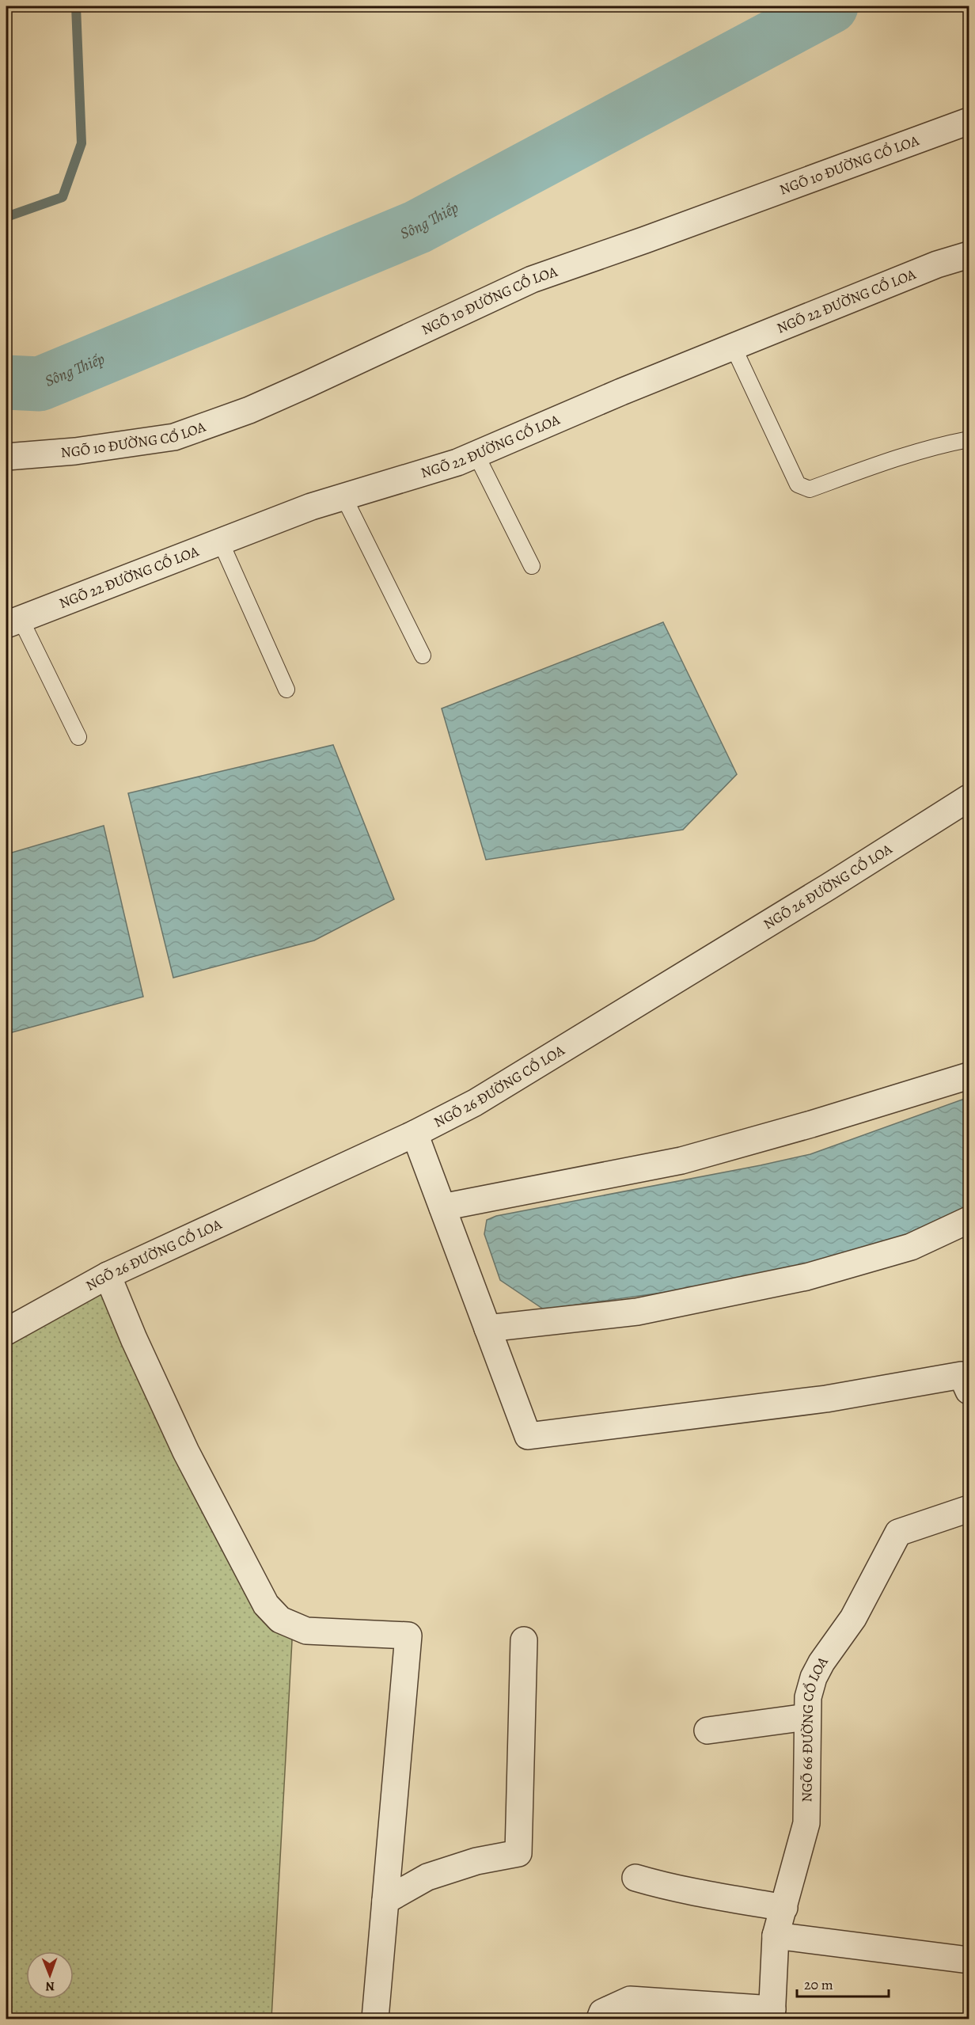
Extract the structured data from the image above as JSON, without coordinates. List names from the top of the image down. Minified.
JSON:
{"streets":{"street":["NGÕ 10 ĐƯỜNG CỔ LOA","NGÕ 22 ĐƯỜNG CỔ LOA","NGÕ 26 ĐƯỜNG CỔ LOA","NGÕ 66 ĐƯỜNG CỔ LOA"]},"water":["Sông Thiếp"],"scale_bar":"20 m","north":"bottom"}
